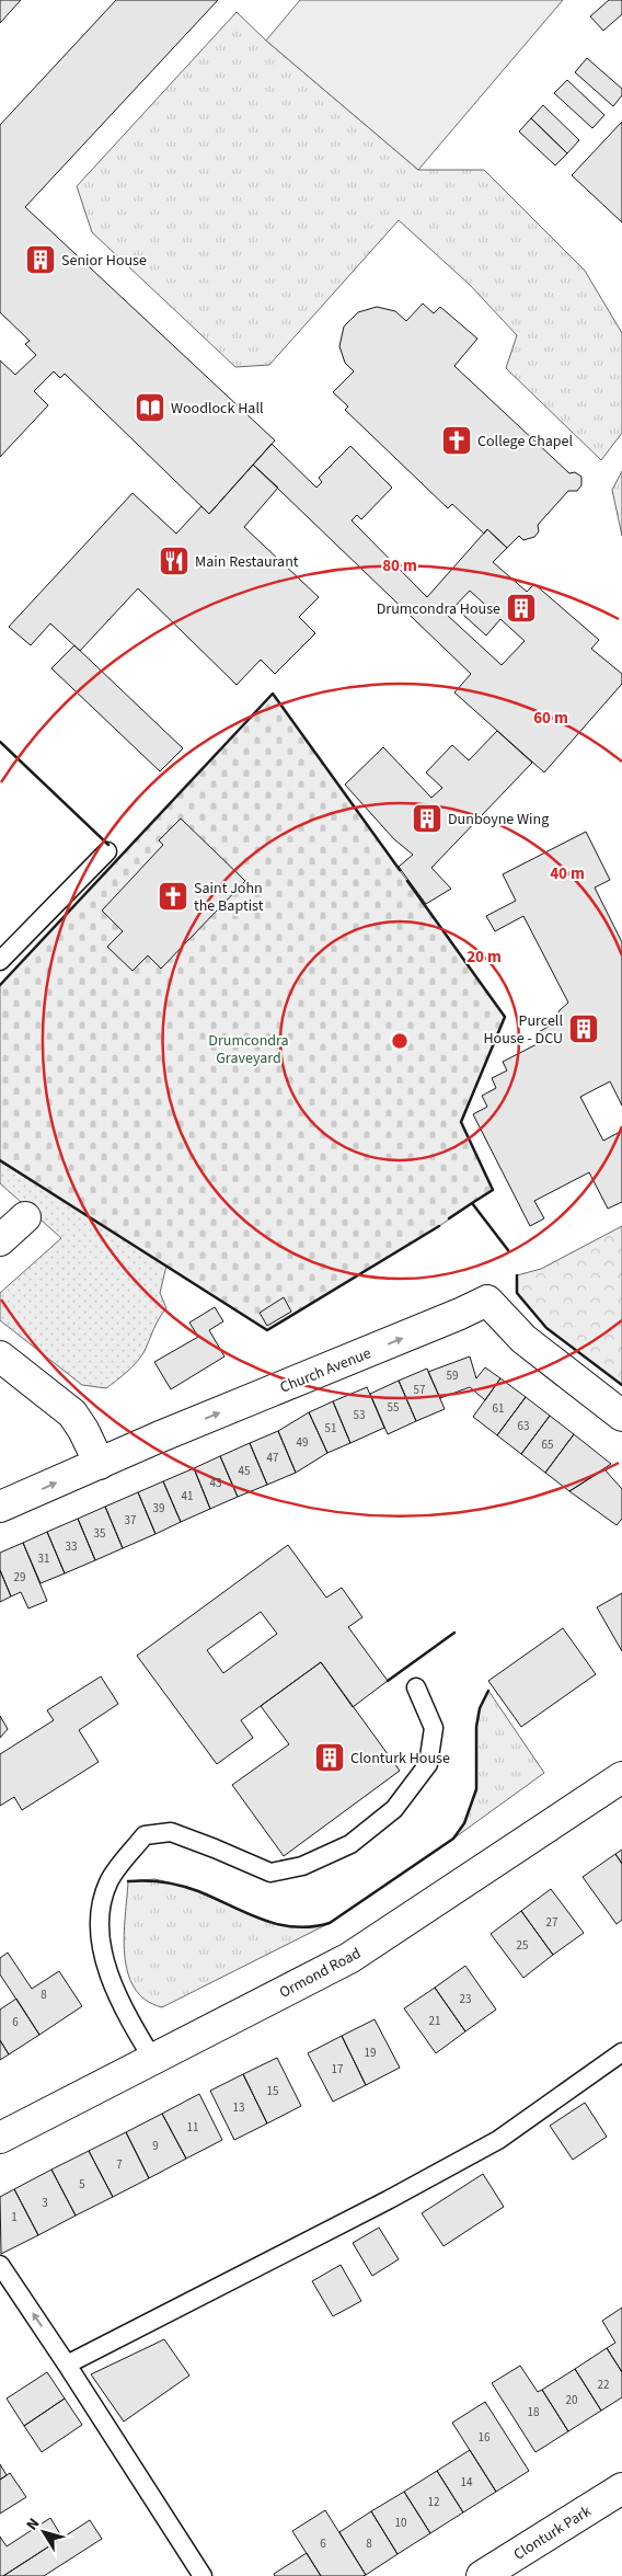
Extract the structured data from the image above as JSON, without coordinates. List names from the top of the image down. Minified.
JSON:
{"streets":{"street":["Church Avenue","Ormond Road","Clonturk Park"]},"one_way":["Church Avenue"],"parks":["Drumcondra Graveyard"],"places":{"building":["Senior House","Drumcondra House","Dunboyne Wing","Purcell House - DCU","Clonturk House"],"library":["Woodlock Hall"],"church":["College Chapel","Saint John the Baptist"],"restaurant":["Main Restaurant"]},"house_numbers":["59","57","55","61","53","63","51","49","65","47","45","43","41","39","37","35","33","31","29","27","25","8","23","21","6","19","17","15","13","11","9","7","5","3","1","22","20","18","16","14","12","10","6","8"],"north":"top left","rings":["80 m","60 m","40 m","20 m"]}
